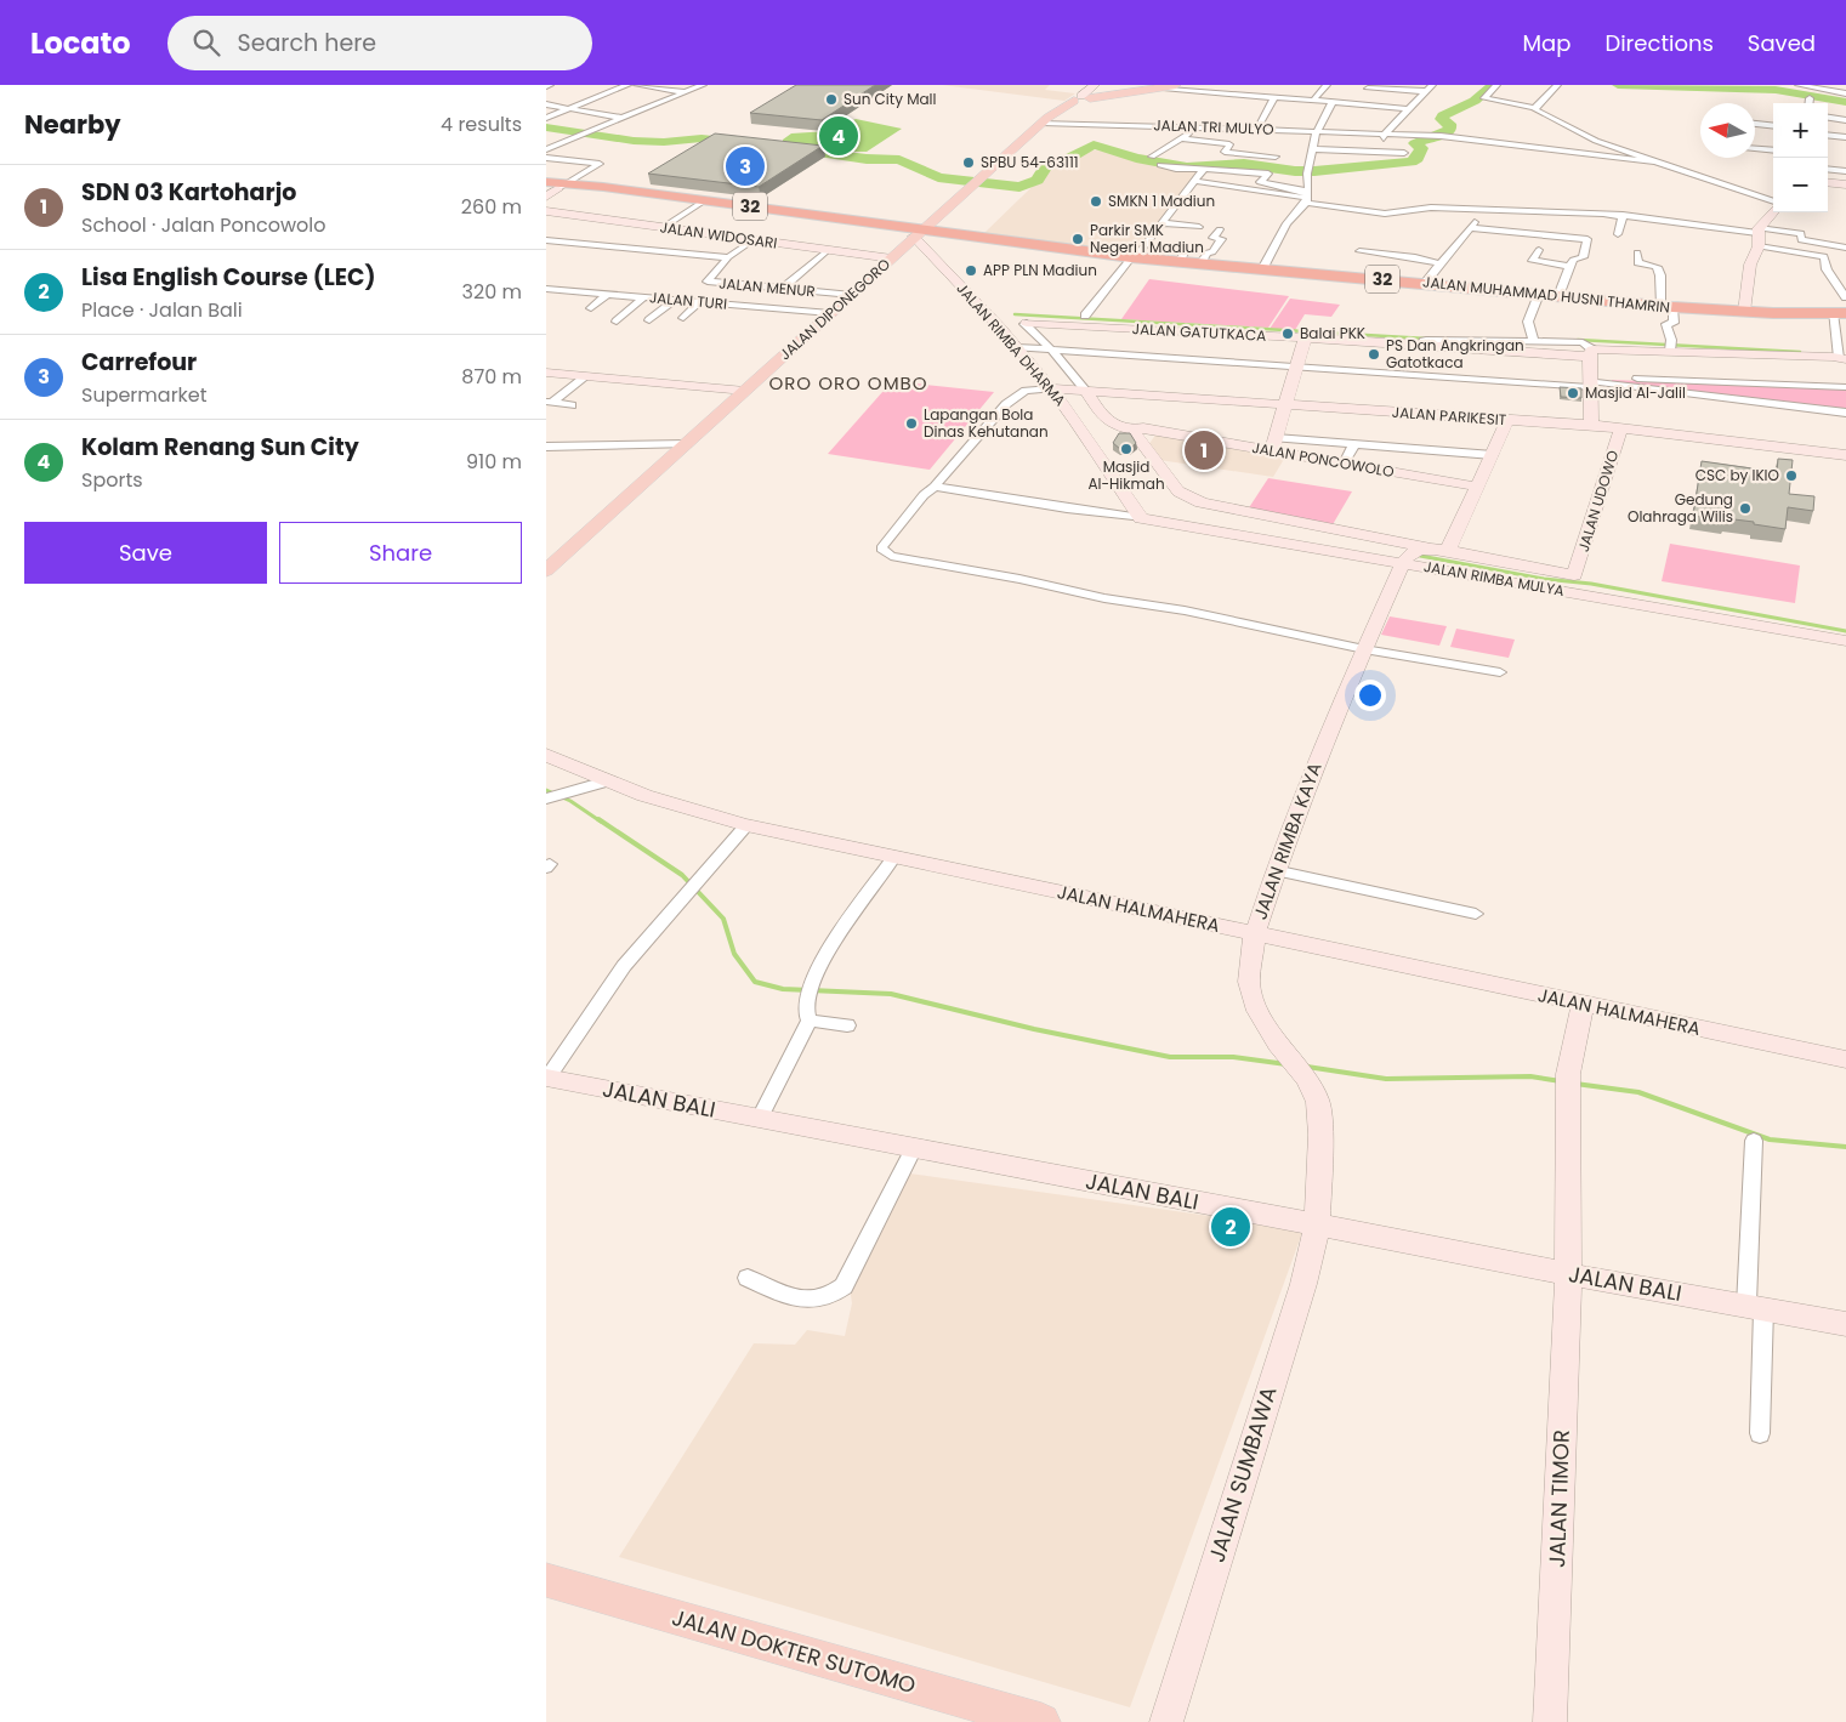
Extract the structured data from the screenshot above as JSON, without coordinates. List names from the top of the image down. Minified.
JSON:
{"streets":{"highway":["32","JALAN MUHAMMAD HUSNI THAMRIN"],"main road":["JALAN WIDOSARI","JALAN DIPONEGORO","JALAN GATUTKACA","JALAN RIMBA DHARMA","JALAN PARIKESIT","JALAN PONCOWOLO","JALAN UDOWO","JALAN RIMBA MULYA","JALAN RIMBA KAYA","JALAN HALMAHERA","JALAN BALI","JALAN SUMBAWA","JALAN TIMOR","JALAN DOKTER SUTOMO"],"street":["JALAN TRI MULYO","JALAN MENUR","JALAN TURI"]},"crossings":[["JALAN TRI MULYO","JALAN DIPONEGORO"],["32","JALAN MUHAMMAD HUSNI THAMRIN"],["32","JALAN DIPONEGORO"],["32","JALAN RIMBA DHARMA"],["JALAN WIDOSARI","JALAN MENUR"],["JALAN WIDOSARI","JALAN DIPONEGORO"],["JALAN MENUR","JALAN DIPONEGORO"],["JALAN MUHAMMAD HUSNI THAMRIN","JALAN DIPONEGORO"],["JALAN MUHAMMAD HUSNI THAMRIN","JALAN RIMBA DHARMA"],["JALAN TURI","JALAN DIPONEGORO"],["JALAN DIPONEGORO","JALAN RIMBA DHARMA"],["JALAN RIMBA DHARMA","JALAN PARIKESIT"],["JALAN RIMBA DHARMA","JALAN RIMBA MULYA"],["JALAN PARIKESIT","JALAN UDOWO"],["JALAN RIMBA MULYA","JALAN RIMBA KAYA"],["JALAN RIMBA KAYA","JALAN HALMAHERA"],["JALAN RIMBA KAYA","JALAN BALI"],["JALAN RIMBA KAYA","JALAN SUMBAWA"],["JALAN HALMAHERA","JALAN TIMOR"],["JALAN BALI","JALAN SUMBAWA"],["JALAN BALI","JALAN TIMOR"]],"districts":["ORO ORO OMBO"],"places":["Sun City Mall","SPBU 54-63111","SMKN 1 Madiun","Parkir SMK Negeri 1 Madiun","APP PLN Madiun","Balai PKK","PS Dan Angkringan Gatotkaca","Masjid Al-Jalil","Lapangan Bola Dinas Kehutanan","Masjid Al-Hikmah","CSC by IKIO","Gedung Olahraga Wilis"],"north":"left","page":{"header":"Locato","search":"Search here","nav":["Map","Directions","Saved"],"heading":["Nearby","4 results"],"map_buttons":["+","−"],"pins":["4","3","1","2"],"list":[{"mark":"1","name":"SDN 03 Kartoharjo","note":"School · Jalan Poncowolo","value":"260 m"},{"mark":"2","name":"Lisa English Course (LEC)","note":"Place · Jalan Bali","value":"320 m"},{"mark":"3","name":"Carrefour","note":"Supermarket","value":"870 m"},{"mark":"4","name":"Kolam Renang Sun City","note":"Sports","value":"910 m"}],"buttons":["Save","Share"]}}
